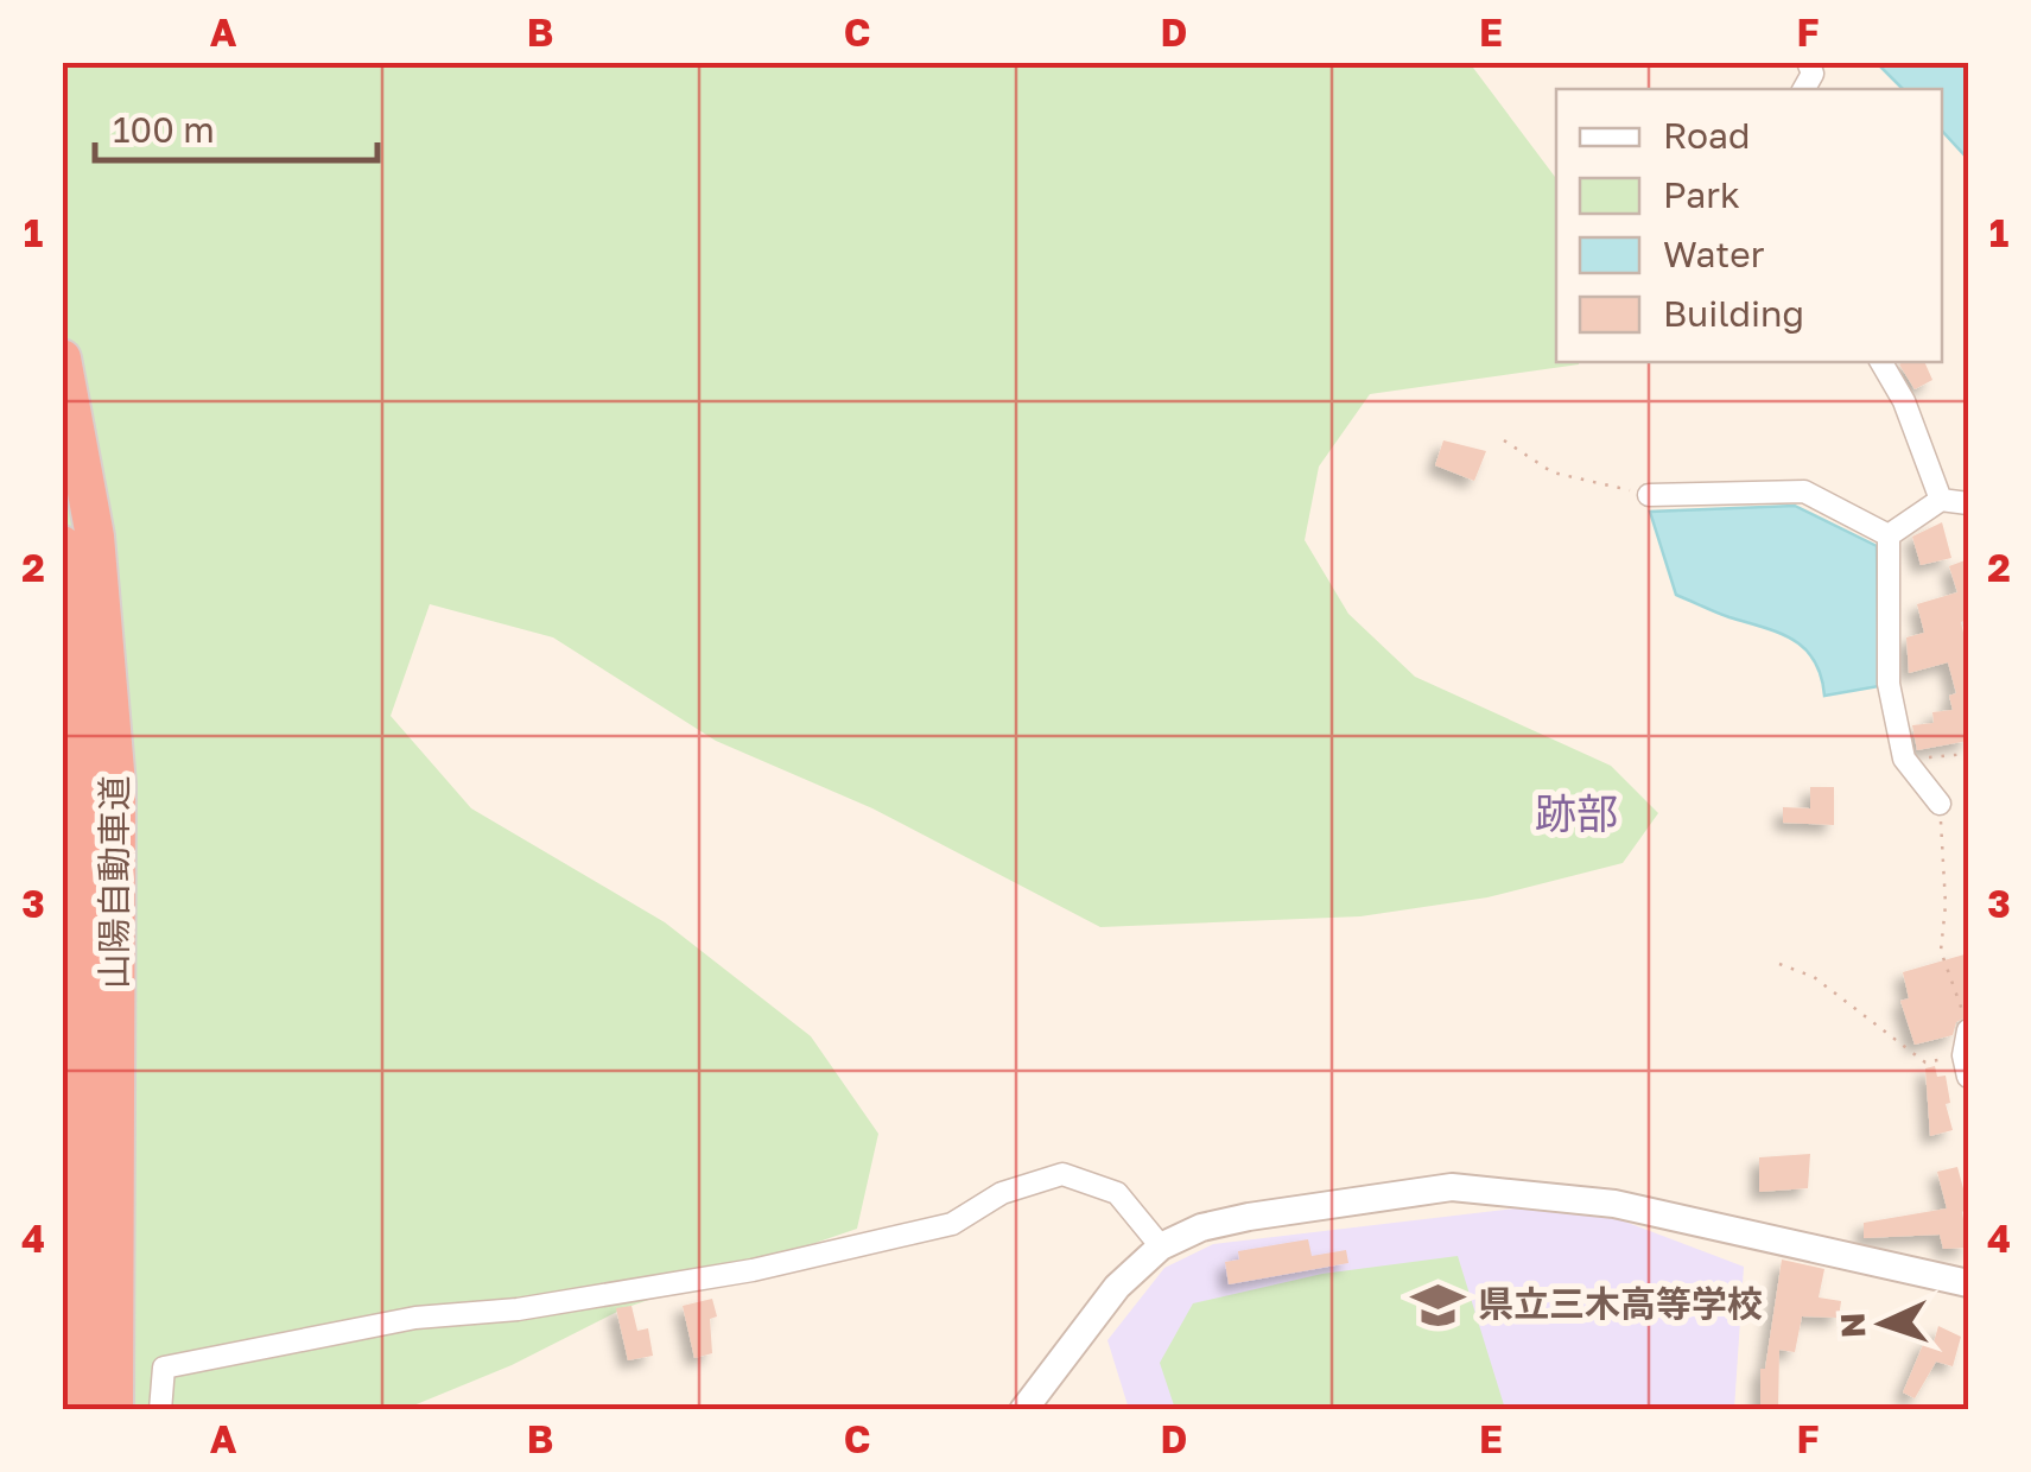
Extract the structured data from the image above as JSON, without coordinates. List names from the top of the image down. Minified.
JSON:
{"streets":{"highway":["山陽自動車道"]},"districts":["跡部"],"places":{"school or university":["県立三木高等学校"]},"legend":["Road","Park","Water","Building"],"scale_bar":"100 m","north":"left","grid":{"columns":["A","B","C","D","E","F"],"rows":["1","2","3","4"]}}
